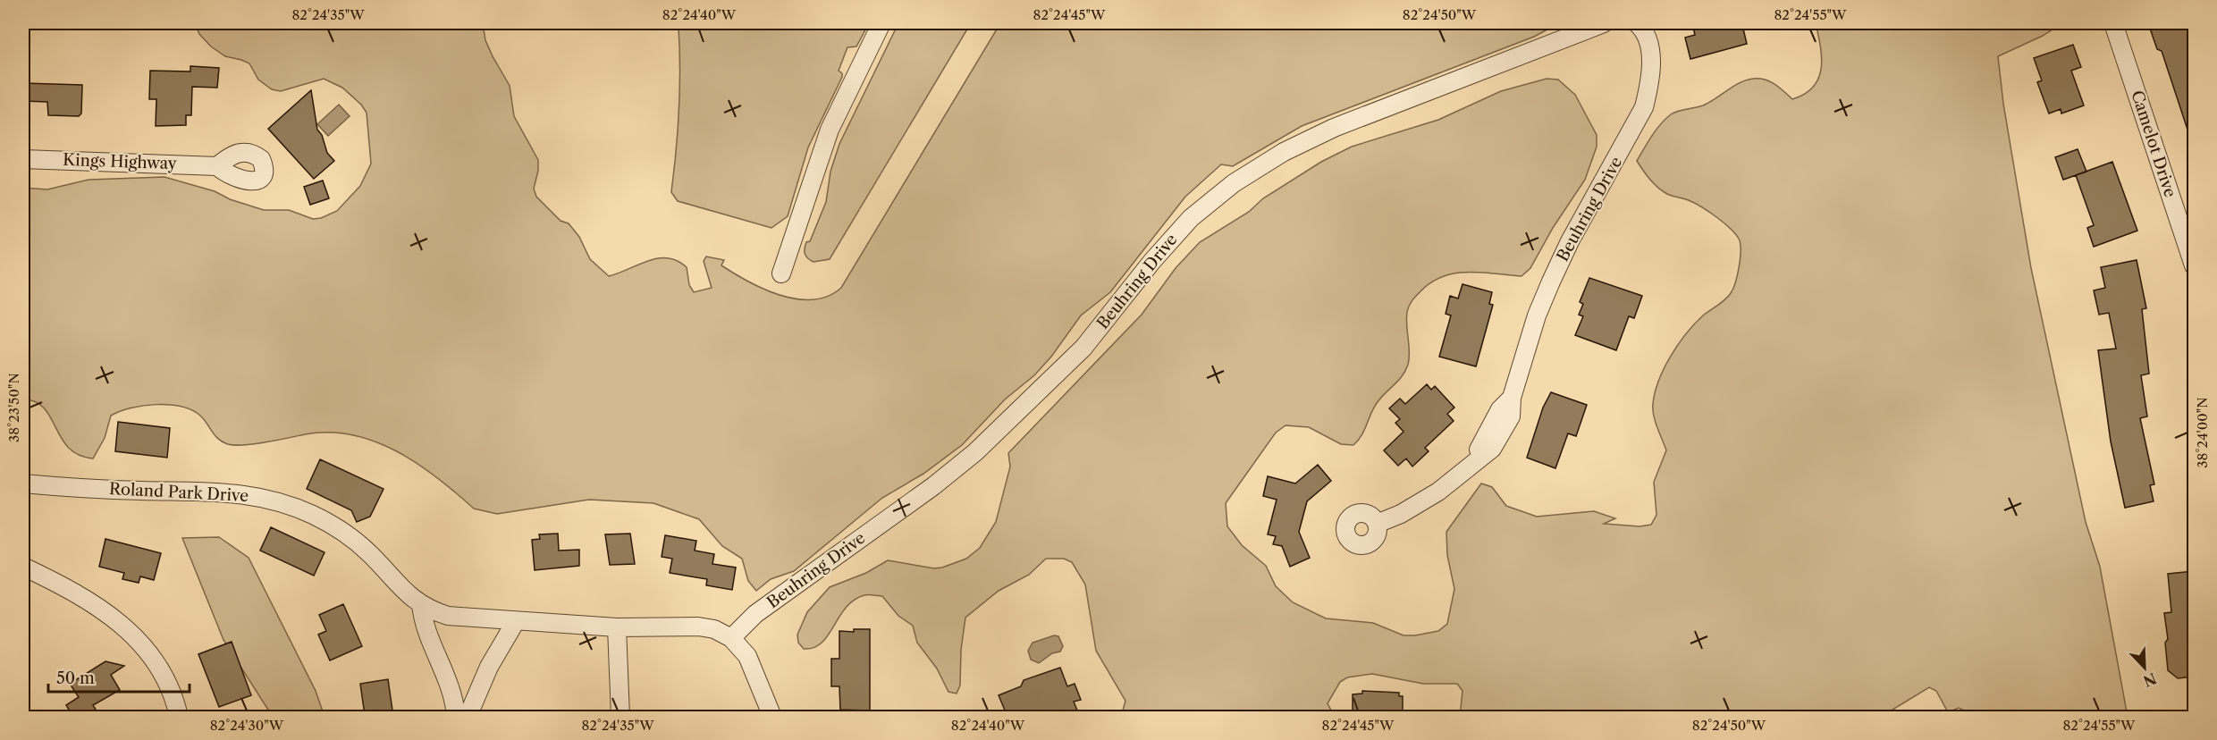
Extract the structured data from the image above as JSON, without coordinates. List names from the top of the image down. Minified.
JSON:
{"streets":{"street":["Camelot Drive","Kings Highway","Beuhring Drive","Roland Park Drive"]},"crossings":[["Beuhring Drive","Roland Park Drive"]],"scale_bar":"50 m","north":"bottom right","coordinates":["82°24'35\"W","82°24'40\"W","82°24'45\"W","82°24'50\"W","82°24'55\"W","38°23'50\"N","38°24'00\"N","82°24'30\"W"]}
